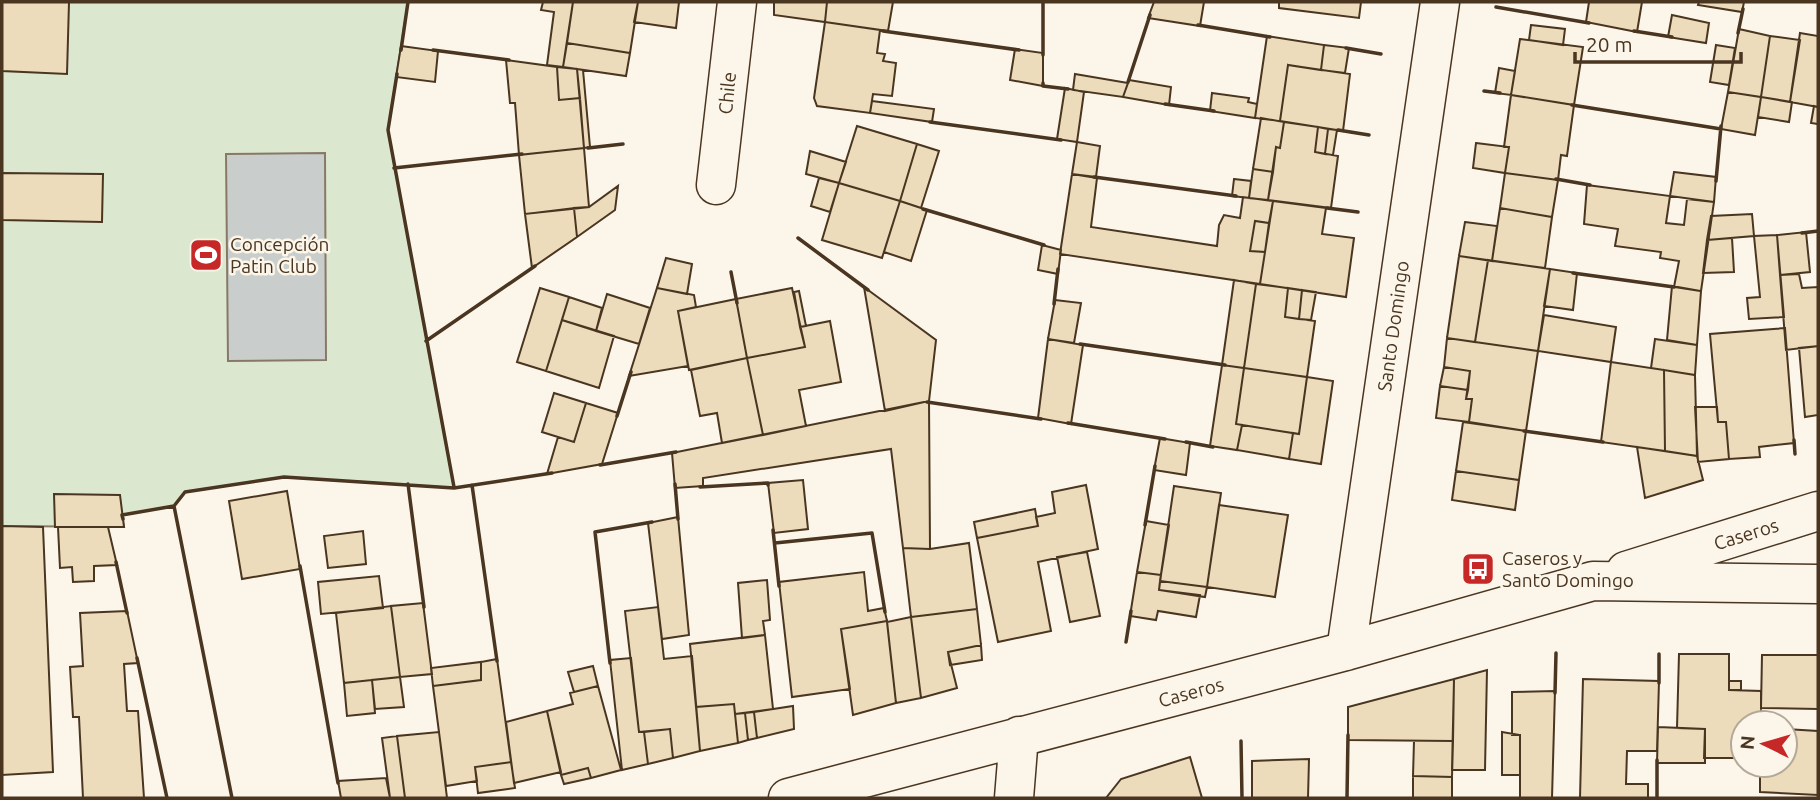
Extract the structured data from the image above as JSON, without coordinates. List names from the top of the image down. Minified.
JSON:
{"streets":{"street":["Chile","Santo Domingo","Caseros"]},"crossings":[["Santo Domingo","Caseros"]],"places":{"sports":["Concepción Patin Club"],"bus stop":["Caseros y Santo Domingo"]},"scale_bar":"20 m","north":"left"}
